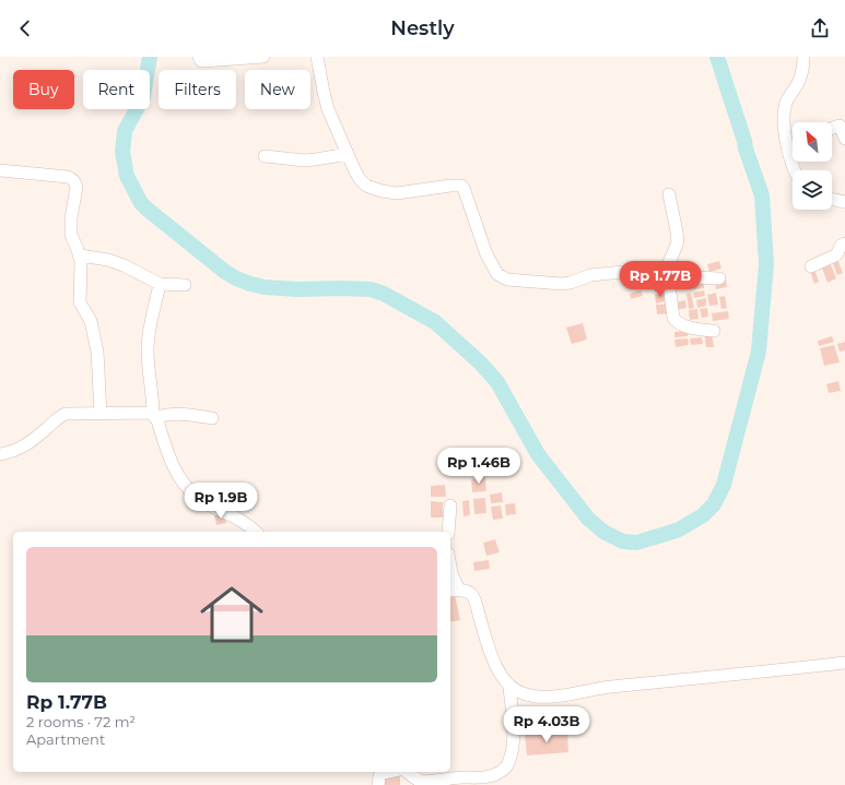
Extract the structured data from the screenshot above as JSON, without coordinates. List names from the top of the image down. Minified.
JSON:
{"north":"top left","page":{"header":"Nestly","chip":["Buy","Rent","Filters","New"],"price":["Rp 1.77B","Rp 1.46B","Rp 1.9B","Rp 4.03B"],"list":[{"name":"Rp 1.77B","note":"2 rooms · 72 m² · Apartment"}]}}
